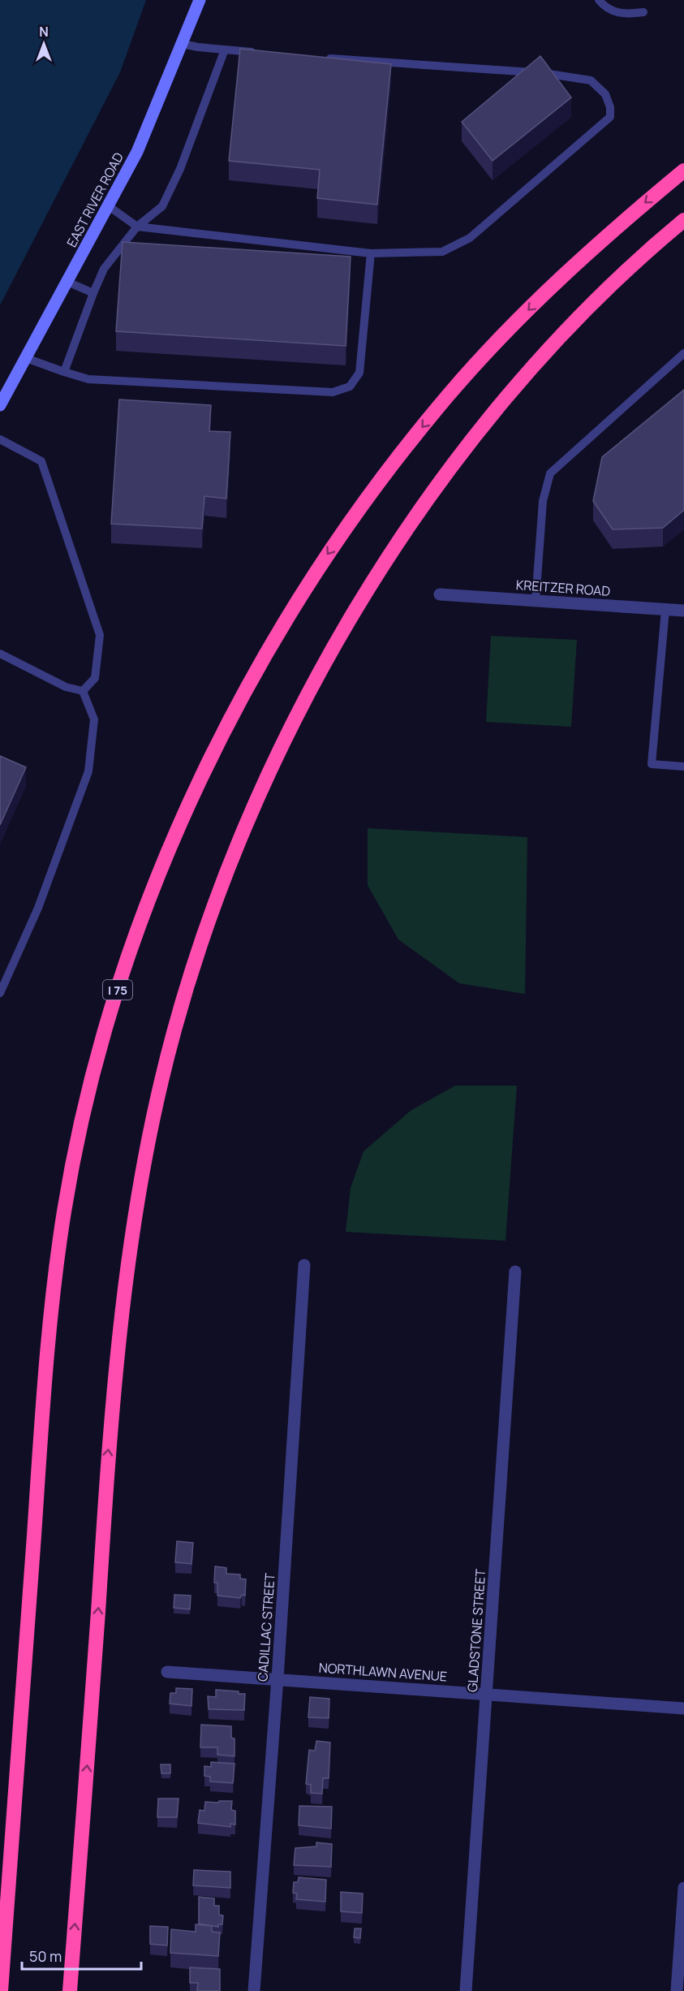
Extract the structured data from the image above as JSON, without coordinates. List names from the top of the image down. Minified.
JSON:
{"streets":{"highway":["I 75"],"street":["EAST RIVER ROAD","KREITZER ROAD","CADILLAC STREET","GLADSTONE STREET","NORTHLAWN AVENUE"]},"crossings":[["CADILLAC STREET","NORTHLAWN AVENUE"],["GLADSTONE STREET","NORTHLAWN AVENUE"]],"scale_bar":"50 m","north":"top"}
